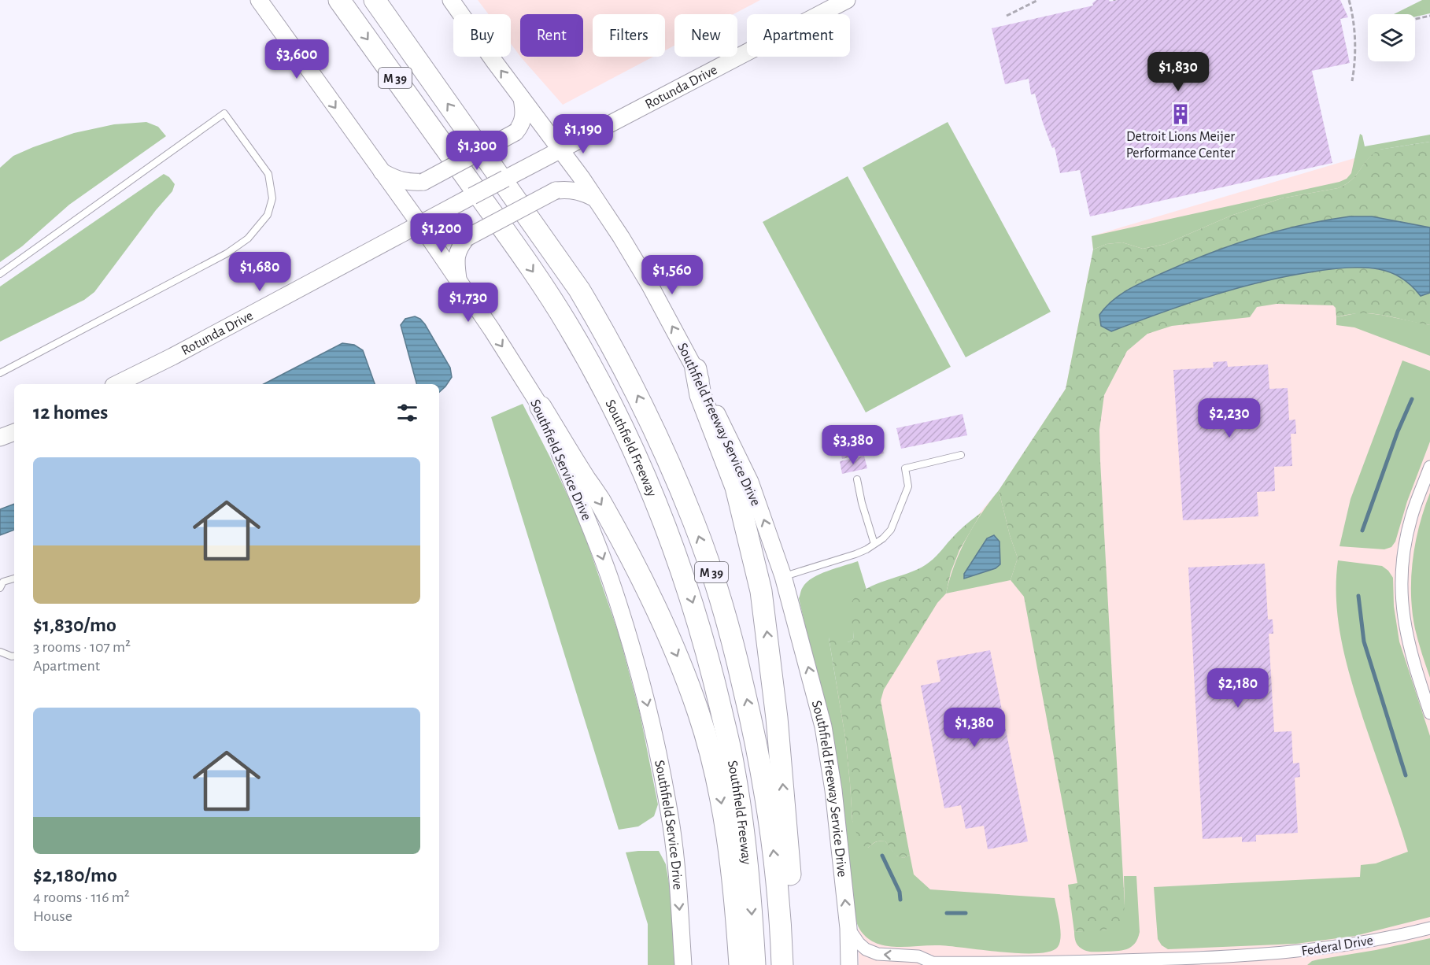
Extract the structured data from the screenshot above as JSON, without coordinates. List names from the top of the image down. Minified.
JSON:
{"streets":{"highway":["M 39","Southfield Freeway"],"main road":["Rotunda Drive","Southfield Freeway Service Drive","Southfield Service Drive"],"street":["Federal Drive"]},"crossings":[["Rotunda Drive","Southfield Freeway Service Drive"],["Rotunda Drive","Southfield Service Drive"],["Southfield Freeway Service Drive","Federal Drive"]],"one_way":["Southfield Freeway Service Drive","Southfield Service Drive"],"places":{"building":["Detroit Lions Meijer Performance Center"]},"page":{"chip":["Buy","Rent","Filters","New","Apartment"],"price":["$3,600","$1,830","$1,190","$1,300","$1,200","$1,680","$1,560","$1,730","$2,230","$3,380","$2,180","$1,380"],"heading":"12 homes","list":[{"name":"$1,830/mo","note":"3 rooms · 107 m² · Apartment"},{"name":"$2,180/mo","note":"4 rooms · 116 m² · House"}]}}
